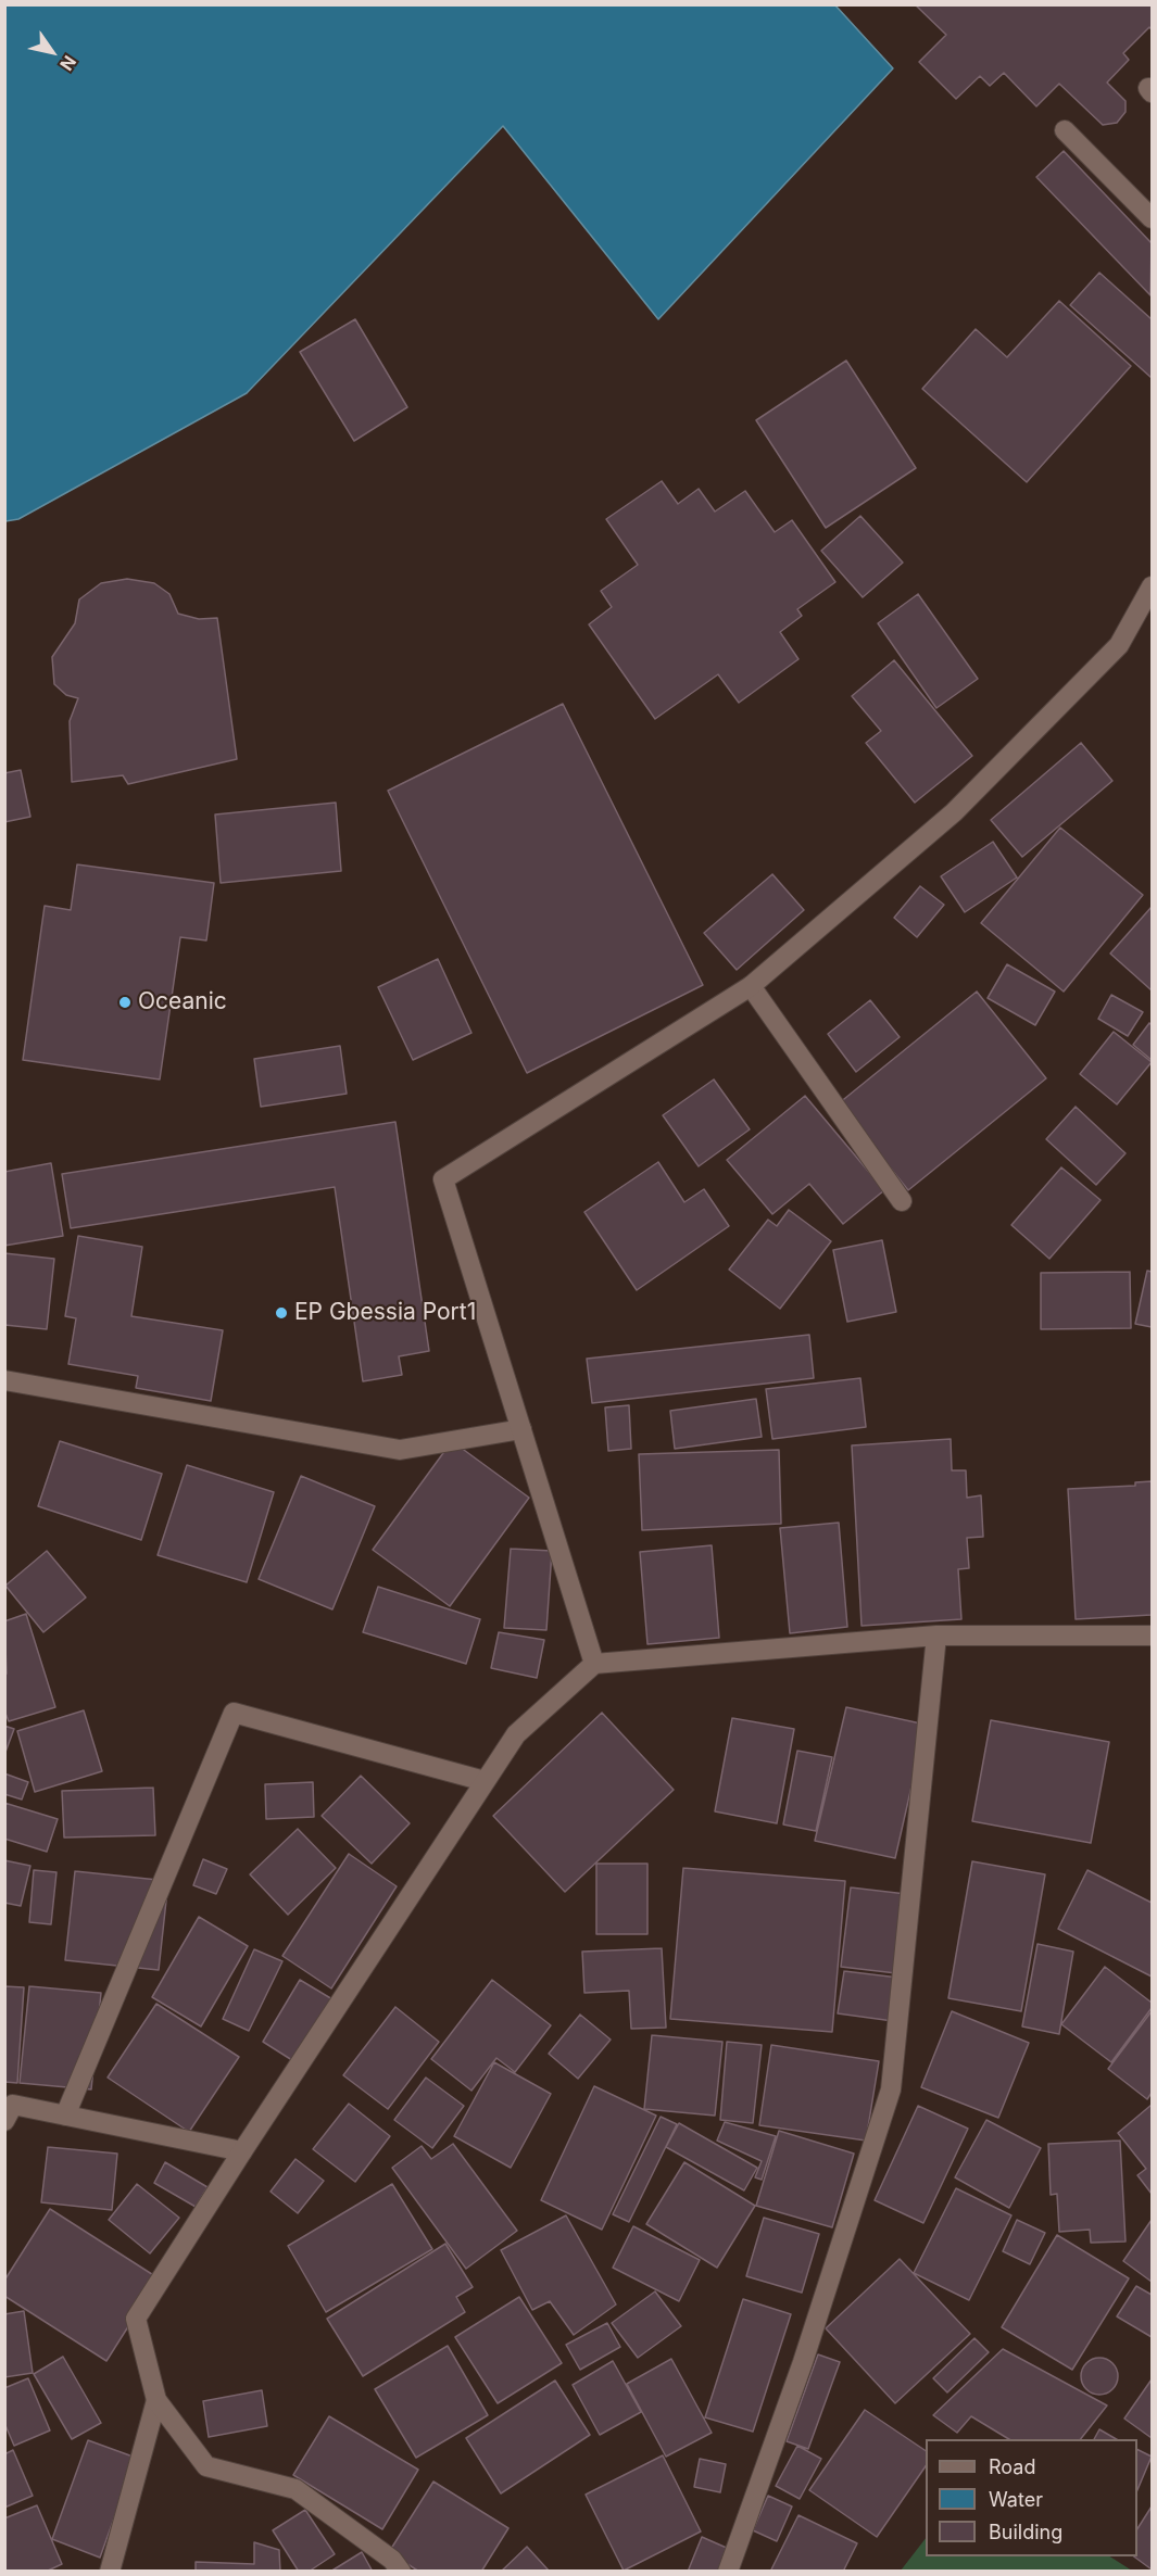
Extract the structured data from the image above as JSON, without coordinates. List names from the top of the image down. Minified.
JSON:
{"places":["Oceanic","EP Gbessia Port1"],"legend":["Road","Water","Building"],"north":"bottom right"}
